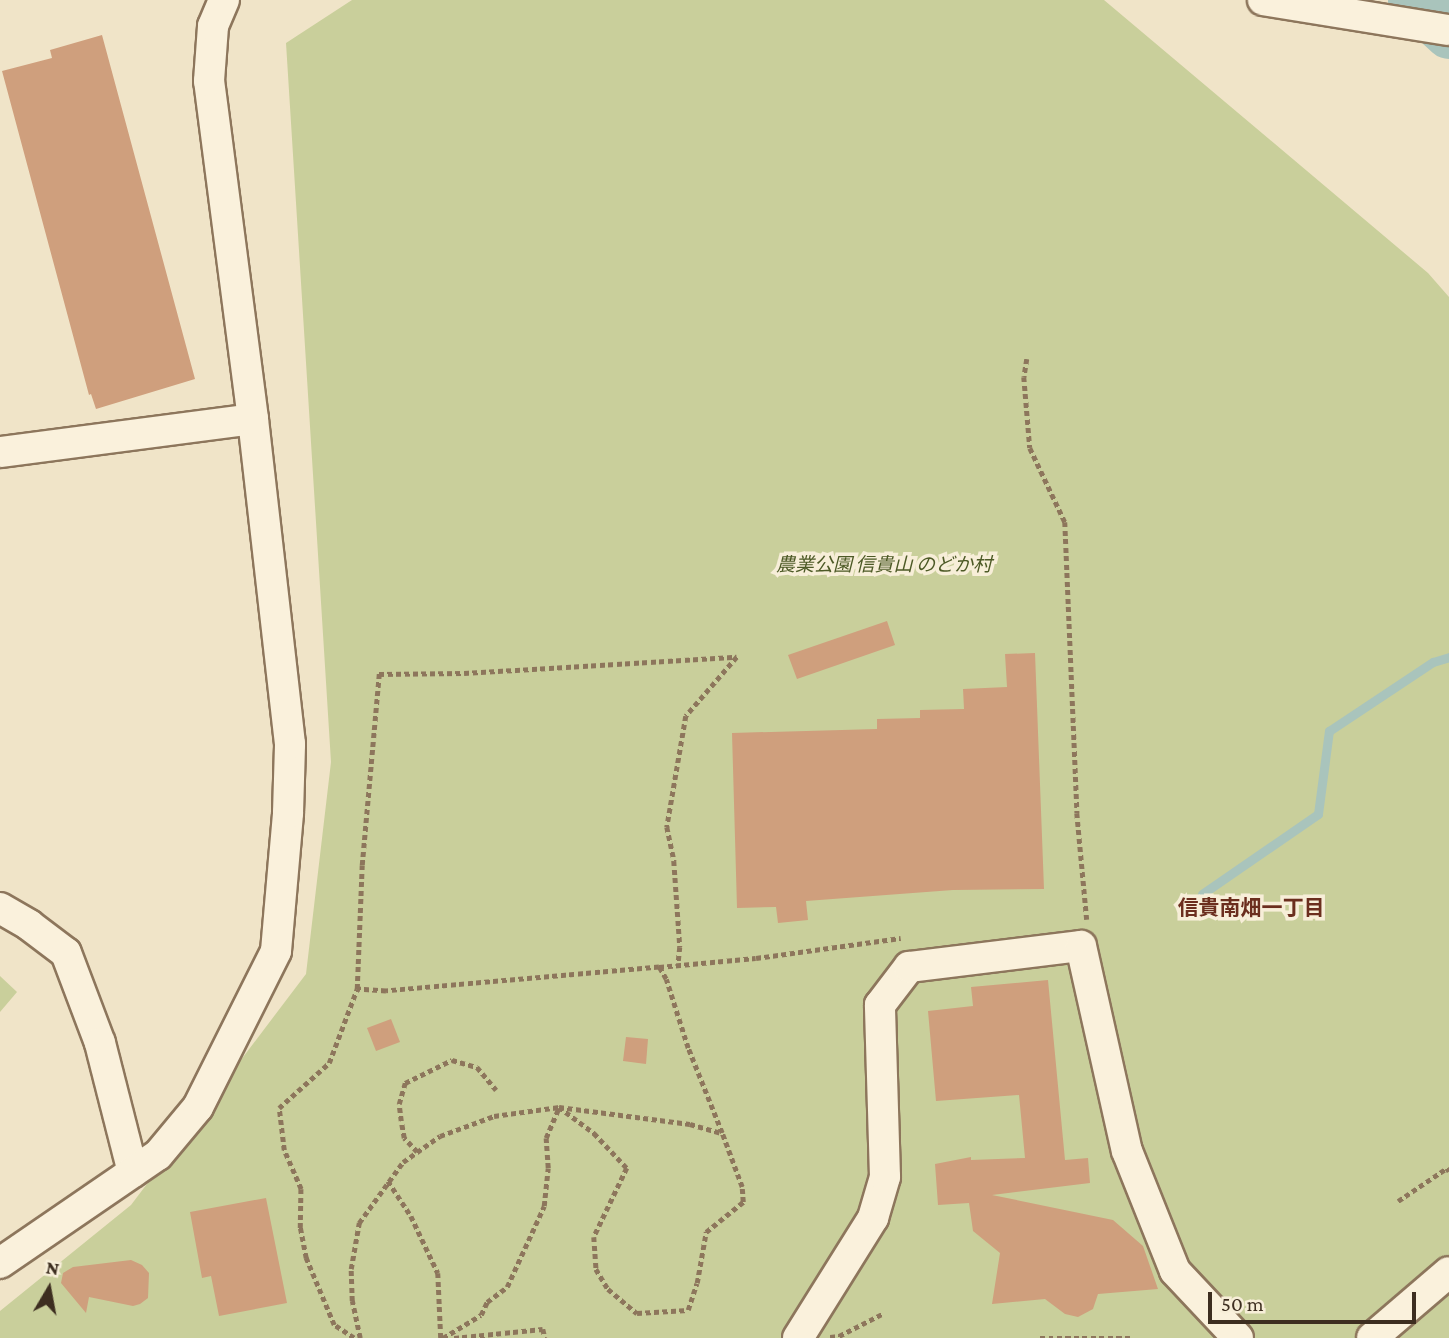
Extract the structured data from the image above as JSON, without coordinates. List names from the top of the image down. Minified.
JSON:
{"districts":["信貴南畑一丁目"],"parks":["農業公園 信貴山 のどか村"],"scale_bar":"50 m","north":"top"}
